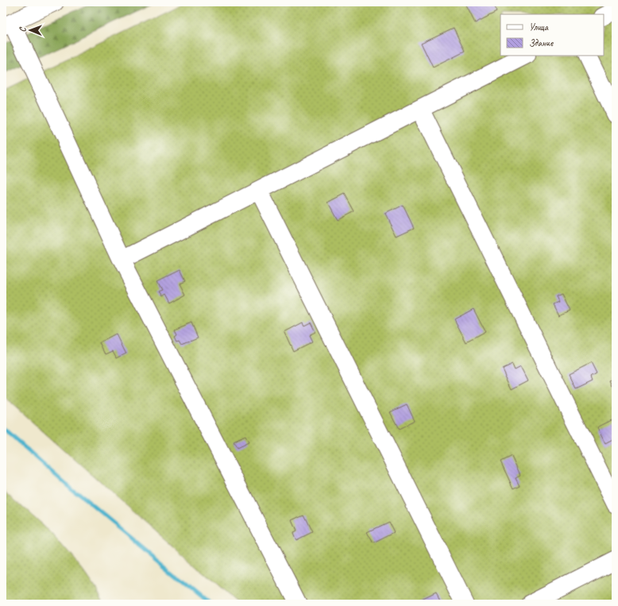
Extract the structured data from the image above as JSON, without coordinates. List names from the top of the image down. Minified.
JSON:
{"legend":["Улица","Здание"],"north":"left"}
